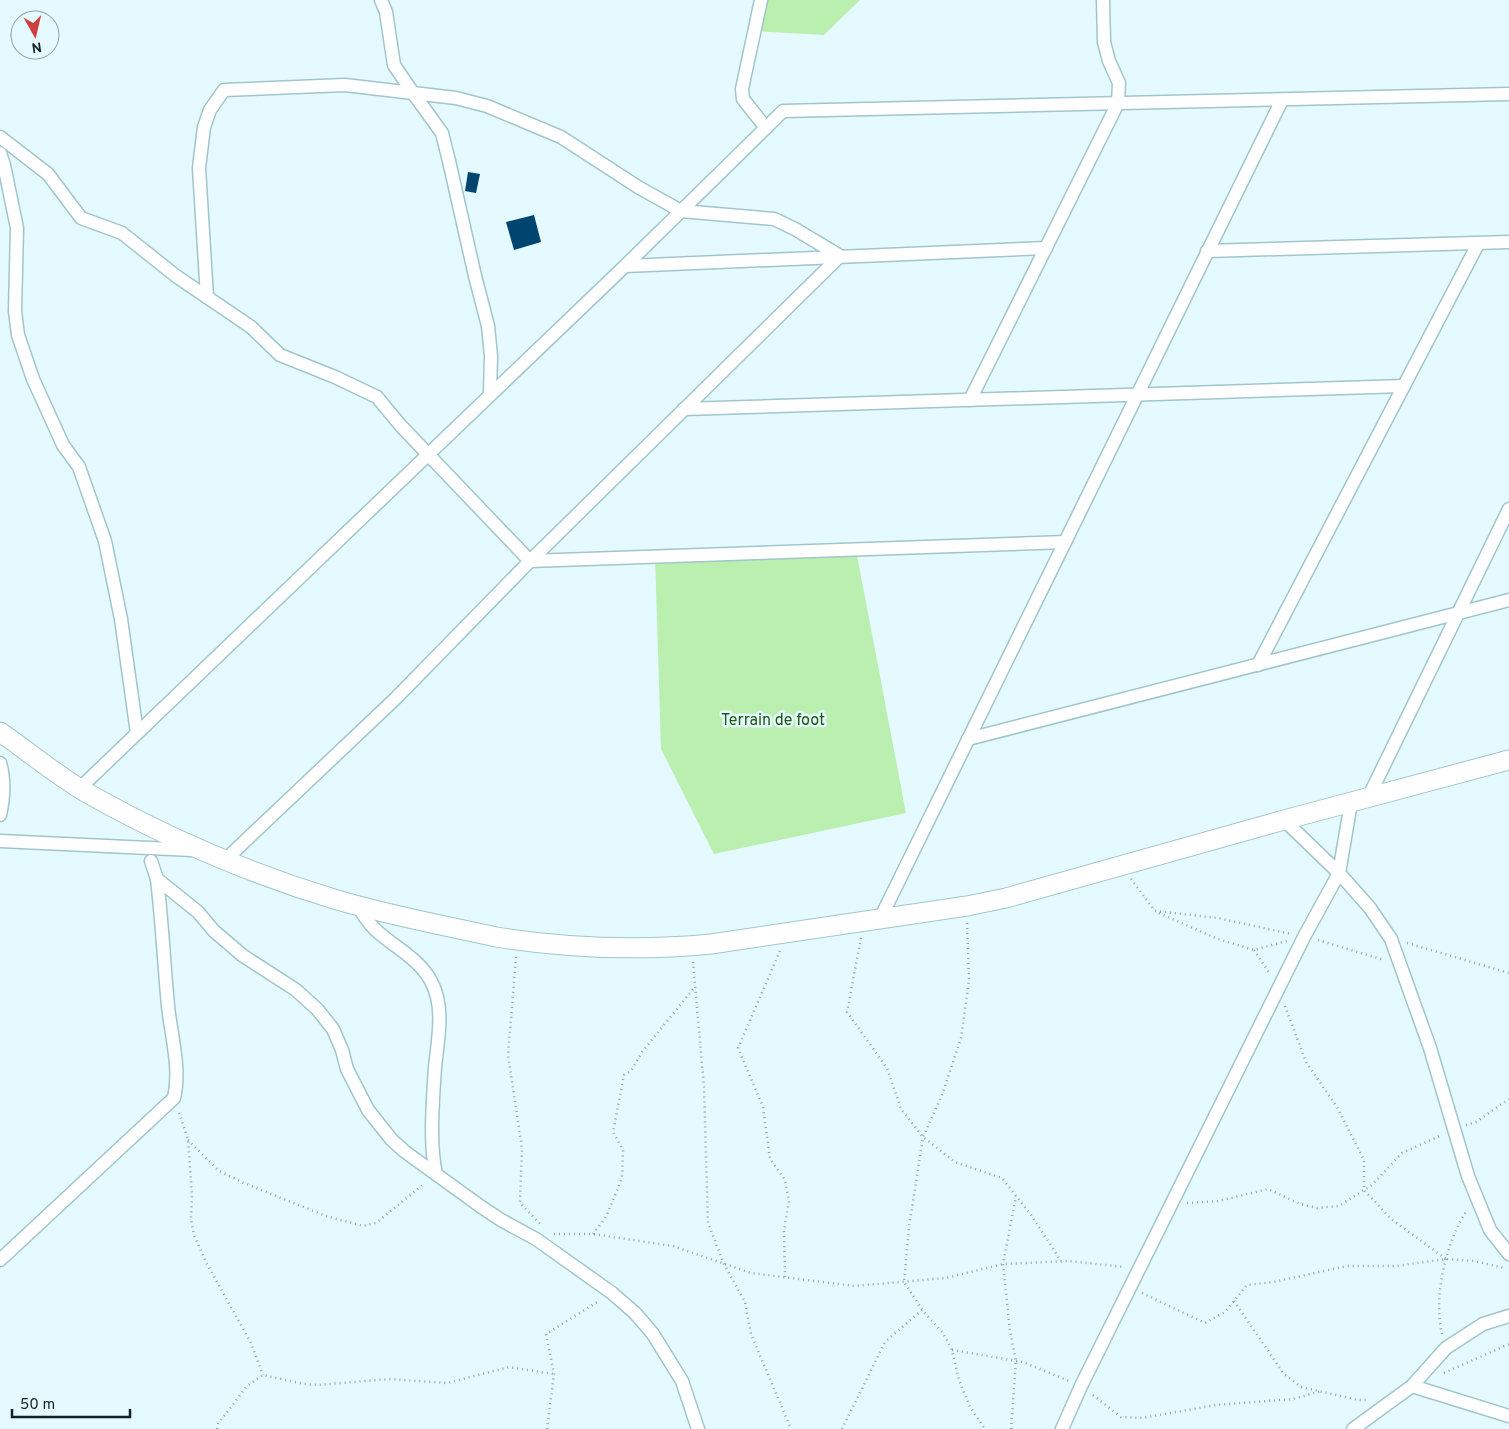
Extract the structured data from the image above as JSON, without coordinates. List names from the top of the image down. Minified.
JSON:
{"parks":["Terrain de foot"],"scale_bar":"50 m","north":"bottom"}
